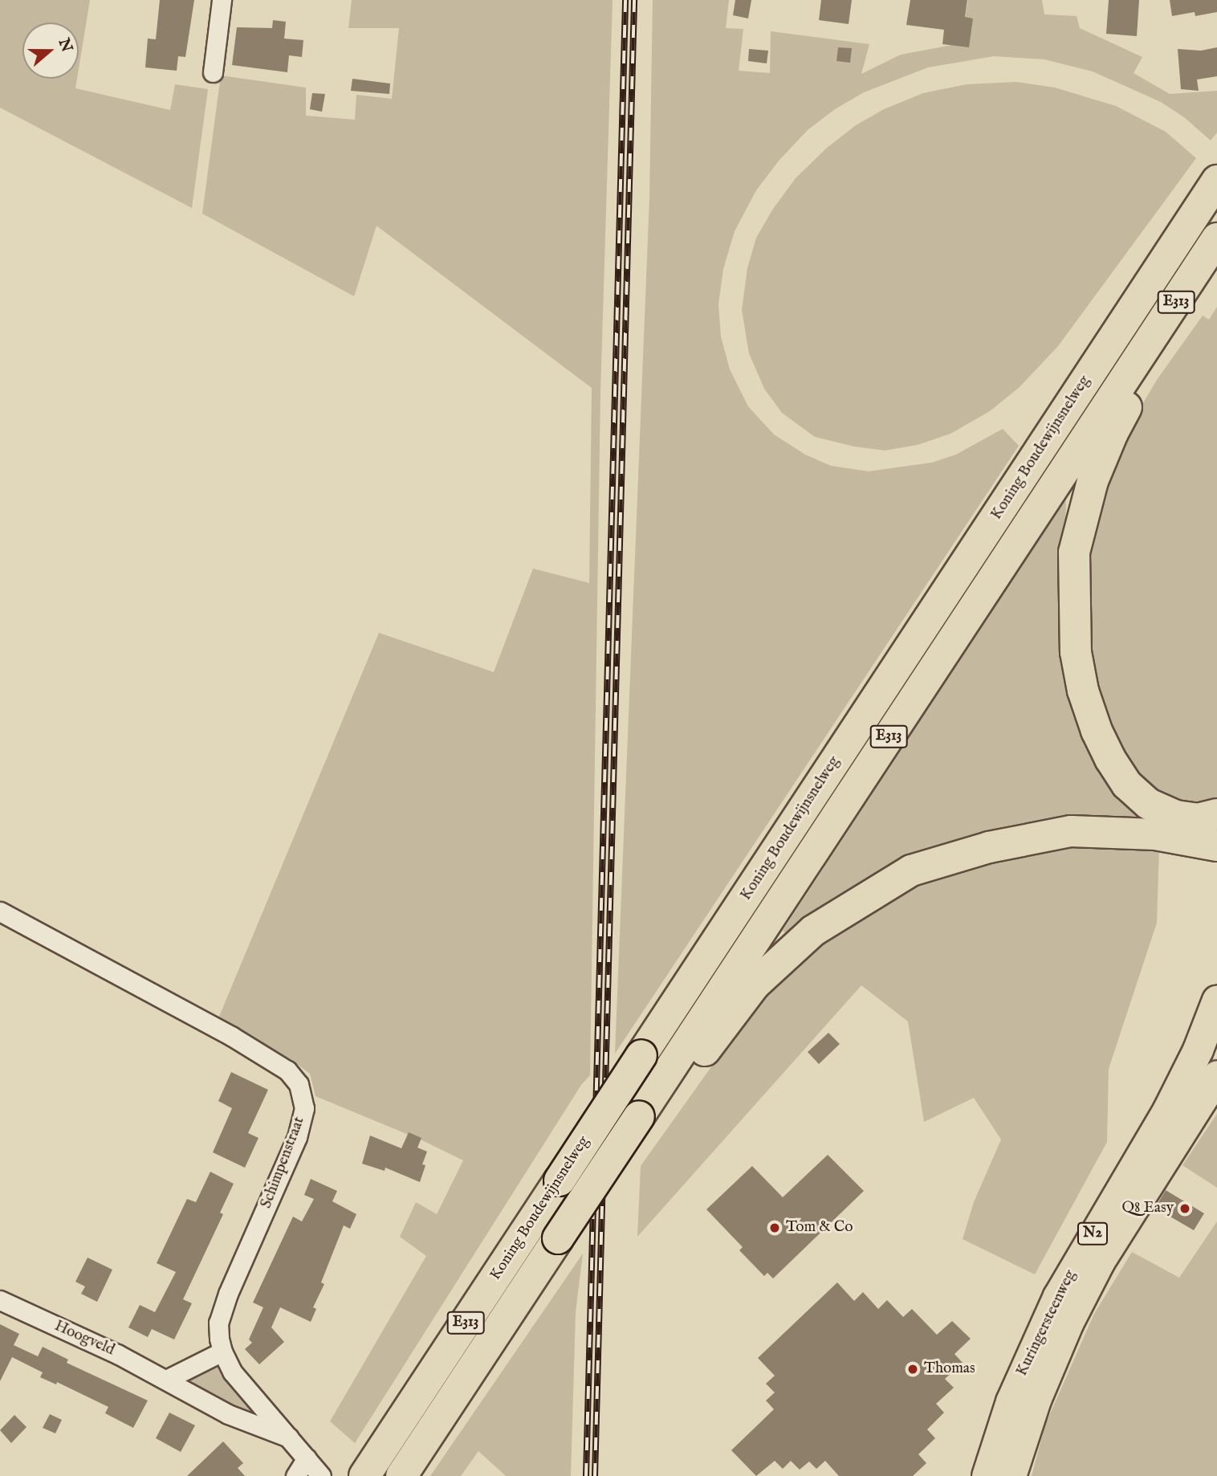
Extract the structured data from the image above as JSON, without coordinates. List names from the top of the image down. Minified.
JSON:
{"streets":{"highway":["E313","Koning Boudewijnsnelweg"],"main road":["N2","Kuringersteenweg"],"street":["Schimpenstraat","Hoogveld"]},"crossings":[["Schimpenstraat","Hoogveld"]],"places":["Q8 Easy","Tom & Co","Thomas"],"north":"right"}
